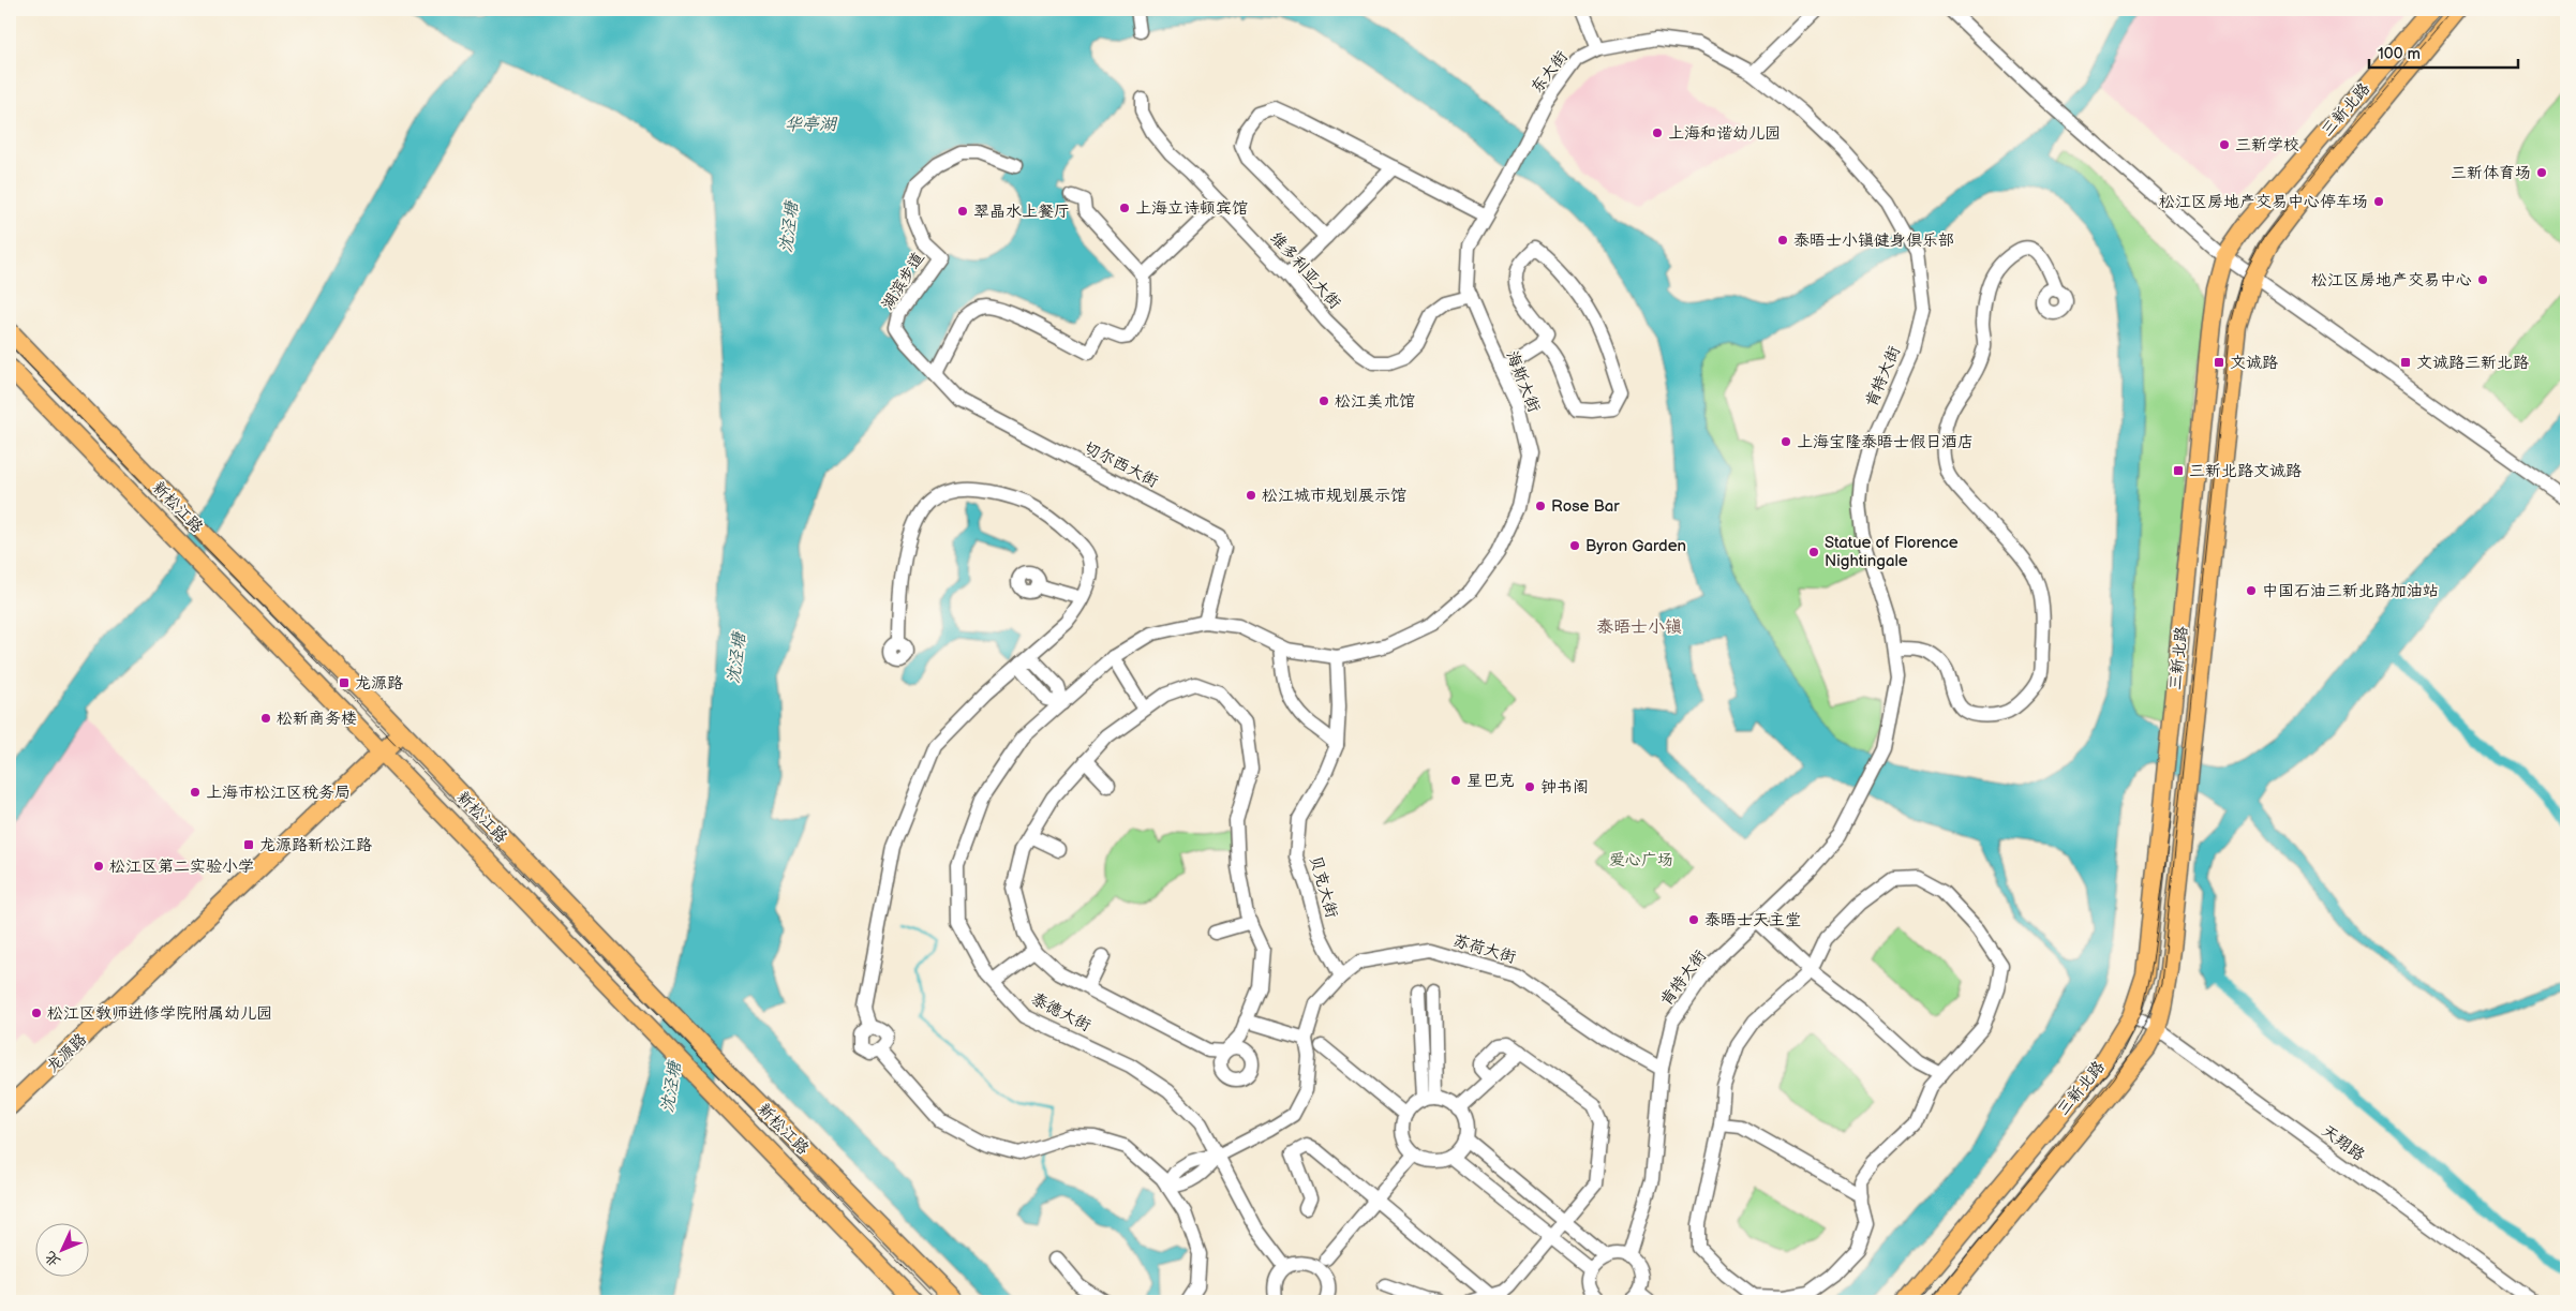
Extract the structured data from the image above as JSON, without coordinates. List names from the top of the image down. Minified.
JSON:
{"streets":{"main road":["三新北路","新松江路","龙源路"],"street":["东大街","维多利亚大街","湖滨步道","肯特大街","海斯大街","切尔西大街","贝克大街","苏荷大街","泰德大街","天翔路"]},"crossings":[["东大街","肯特大街"],["东大街","海斯大街"],["三新北路","天翔路"],["维多利亚大街","海斯大街"],["湖滨步道","切尔西大街"],["肯特大街","苏荷大街"],["海斯大街","切尔西大街"],["海斯大街","贝克大街"],["海斯大街","泰德大街"],["切尔西大街","泰德大街"],["新松江路","龙源路"],["贝克大街","苏荷大街"]],"districts":["泰晤士小镇"],"water":["华亭湖","沈泾塘"],"parks":["爱心广场"],"places":{"other":["上海和谐幼儿园","三新学校","三新体育场","松江区房地产交易中心停车场","上海立诗顿宾馆","翠晶水上餐厅","泰晤士小镇健身俱乐部","松江区房地产交易中心","松江美术馆","上海宝隆泰晤士假日酒店","松江城市规划展示馆","Rose Bar","Byron Garden","Statue of Florence Nightingale","中国石油三新北路加油站","松新商务楼","星巴克","钟书阁","上海市松江区税务局","松江区第二实验小学","泰晤士天主堂","松江区教师进修学院附属幼儿园"],"transit":["文诚路","文诚路三新北路","三新北路文诚路","龙源路","龙源路新松江路"]},"scale_bar":"100 m","north":"bottom left"}
